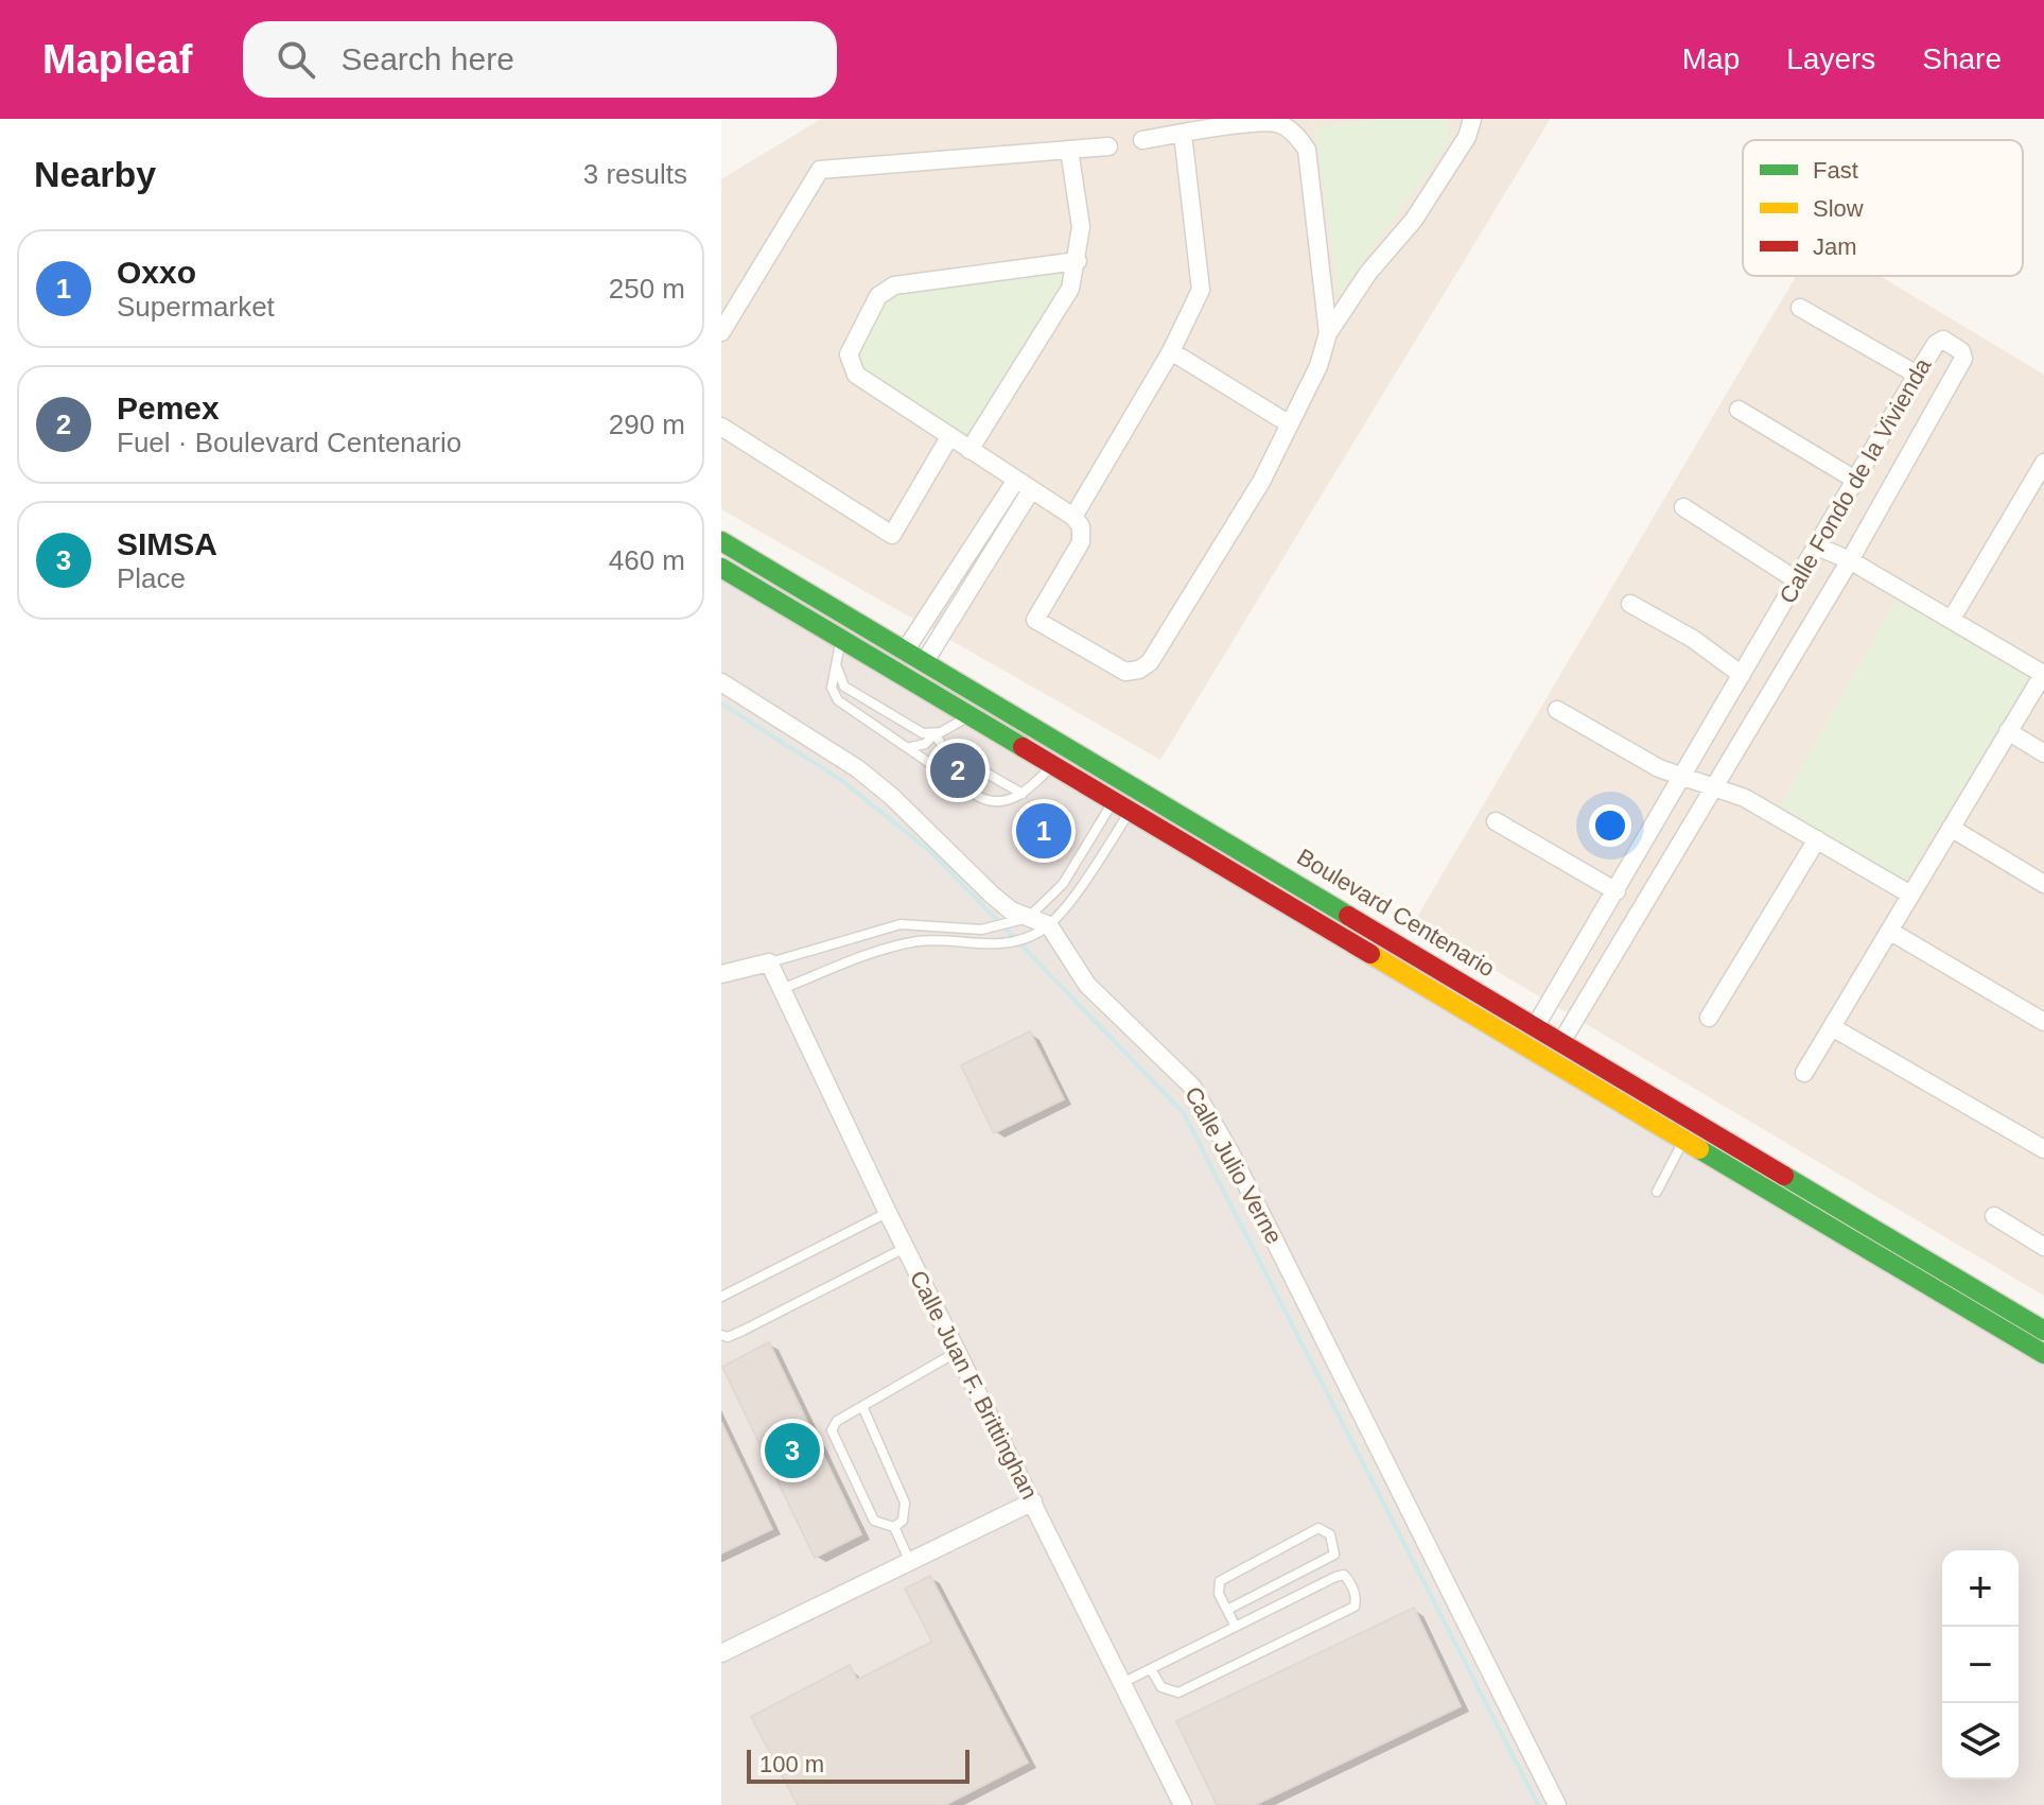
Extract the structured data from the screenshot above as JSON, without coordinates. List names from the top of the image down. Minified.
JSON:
{"streets":{"main road":["Boulevard Centenario"],"street":["Calle Fondo de la Vivienda","Calle Julio Verne","Calle Juan F. Brittinghan"]},"crossings":[["Calle Fondo de la Vivienda","Boulevard Centenario"]],"legend":["Fast","Slow","Jam"],"scale_bar":"100 m","page":{"header":"Mapleaf","search":"Search here","nav":["Map","Layers","Share"],"heading":["Nearby","3 results"],"list":[{"mark":"1","name":"Oxxo","note":"Supermarket","value":"250 m"},{"mark":"2","name":"Pemex","note":"Fuel · Boulevard Centenario","value":"290 m"},{"mark":"3","name":"SIMSA","note":"Place","value":"460 m"}],"pins":["2","1","3"],"map_buttons":["+","−"],"scale":"100 m"}}
